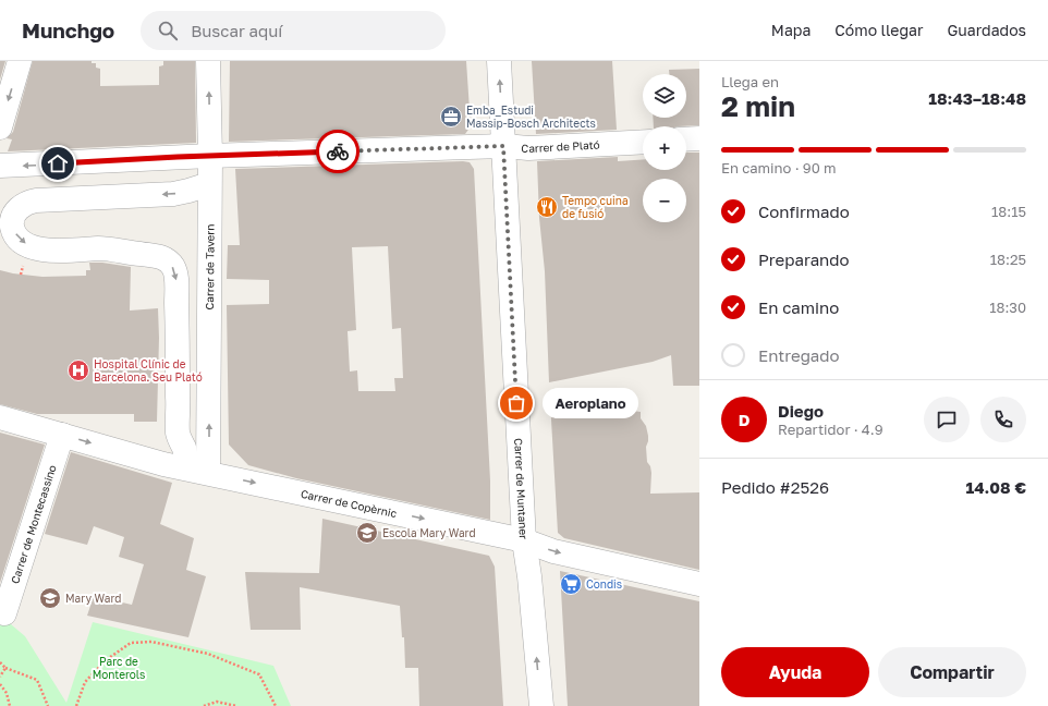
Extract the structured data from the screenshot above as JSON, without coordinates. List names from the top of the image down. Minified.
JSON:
{"streets":{"street":["Carrer de Plató","Carrer de Tavern","Carrer de Muntaner","Carrer de Copèrnic","Carrer de Montecassino"]},"crossings":[["Carrer de Plató","Carrer de Tavern"],["Carrer de Plató","Carrer de Muntaner"],["Carrer de Tavern","Carrer de Copèrnic"],["Carrer de Muntaner","Carrer de Copèrnic"],["Carrer de Copèrnic","Carrer de Montecassino"]],"one_way":["Carrer de Tavern","Carrer de Muntaner","Carrer de Copèrnic"],"parks":["Parc de Monterols"],"places":{"office":["Emba_Estudi Massip-Bosch Architects"],"restaurant":["Tempo cuina de fusió"],"hospital":["Hospital Clínic de Barcelona. Seu Plató"],"other":["Aeroplano"],"school or university":["Escola Mary Ward","Mary Ward"],"supermarket":["Condis"]},"page":{"header":"Munchgo","search":"Buscar aquí","nav":["Mapa","Cómo llegar","Guardados"],"heading":["2 min","Llega en","18:43–18:48"],"panel":["Diego","Repartidor · 4.9","Pedido #2526","14.08 €"],"map_buttons":["+","−"],"bar":"En camino · 90 m","list":[["Confirmado","18:15"],["Preparando","18:25"],["En camino","18:30"],"Entregado"],"bubble":"Aeroplano","round":"D","buttons":["Ayuda","Compartir"]}}
